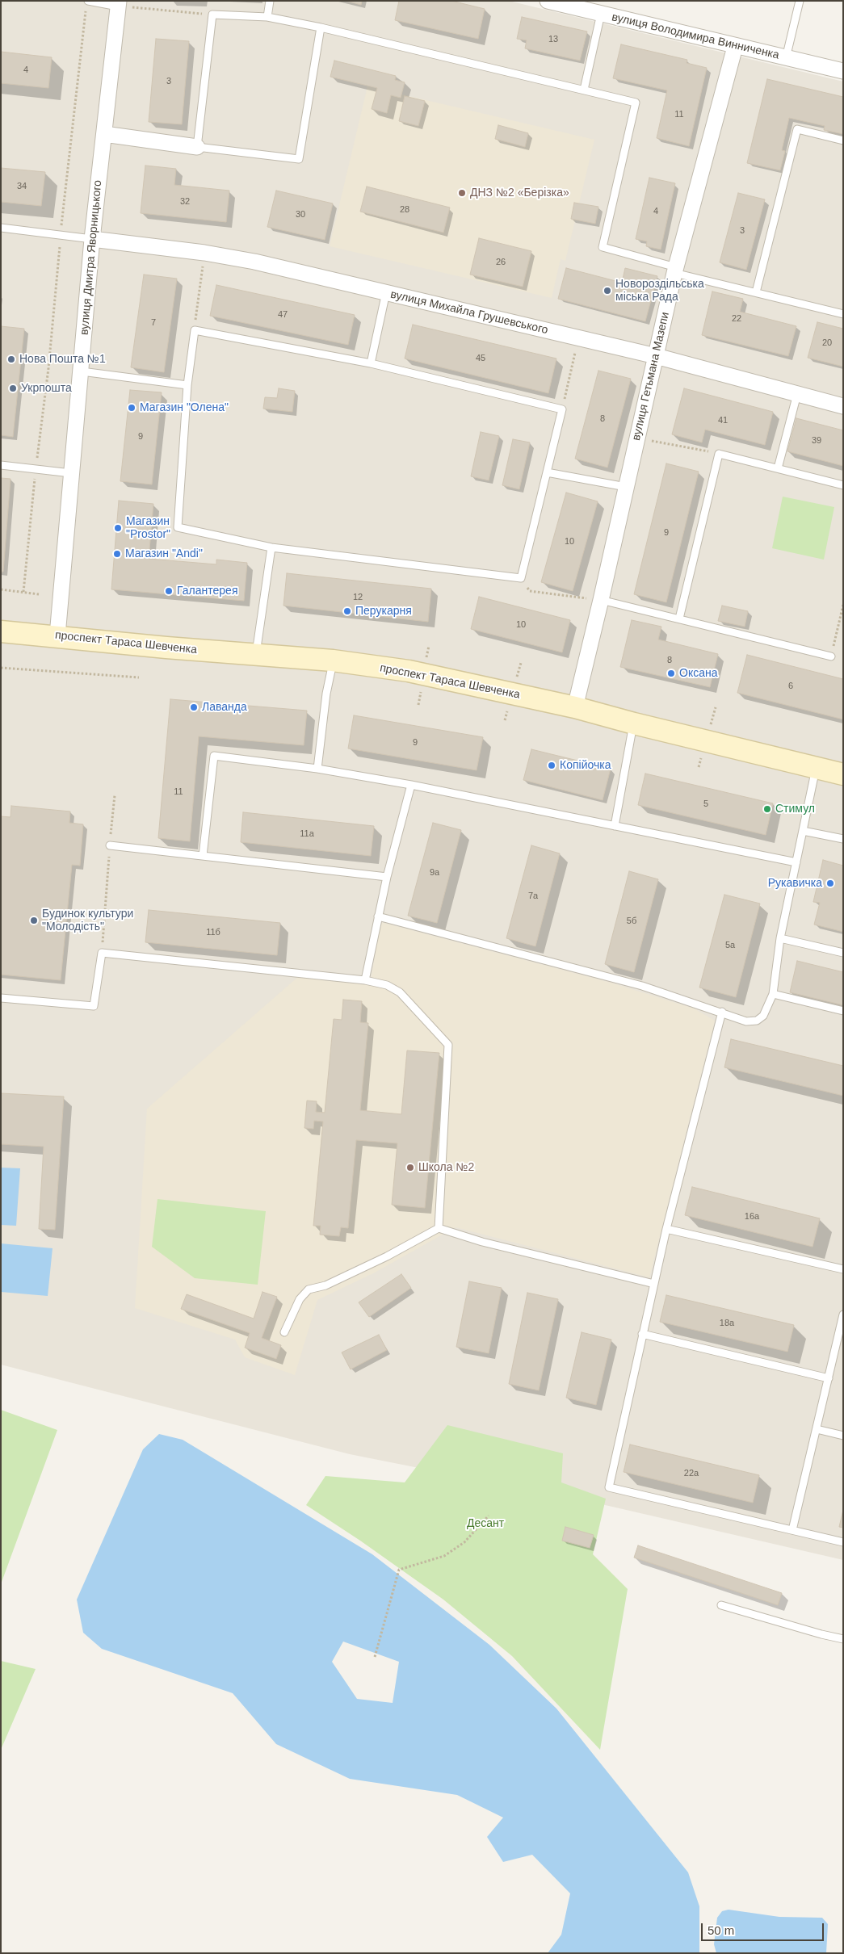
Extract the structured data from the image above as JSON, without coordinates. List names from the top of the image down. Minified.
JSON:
{"streets":{"street":["вулиця Володимира Винниченка","вулиця Дмитра Яворницького","вулиця Михайла Грушевського","вулиця Гетьмана Мазепи","проспект Тараса Шевченка"]},"crossings":[["вулиця Володимира Винниченка","вулиця Гетьмана Мазепи"],["вулиця Дмитра Яворницького","вулиця Михайла Грушевського"],["вулиця Дмитра Яворницького","проспект Тараса Шевченка"],["вулиця Михайла Грушевського","вулиця Гетьмана Мазепи"],["вулиця Гетьмана Мазепи","проспект Тараса Шевченка"]],"parks":["Десант"],"places":["ДНЗ №2 «Берізка»","Новороздільська міська Рада","Нова Пошта №1","Укрпошта","Магазин \"Олена\"","Магазин \"Prostor\"","Магазин \"Andi\"","Галантерея","Перукарня","Оксана","Лаванда","Копійочка","Стимул","Рукавичка","Будинок культури \"Молодість\"","Школа №2"],"house_numbers":["13","4","3","11","34","32","28","4","30","3","26","47","22","7","20","45","8","41","9","39","9","10","12","10","8","6","9","11","5","11а","9а","7а","5б","11б","5а","16а","18а","22а"],"scale_bar":"50 m"}
